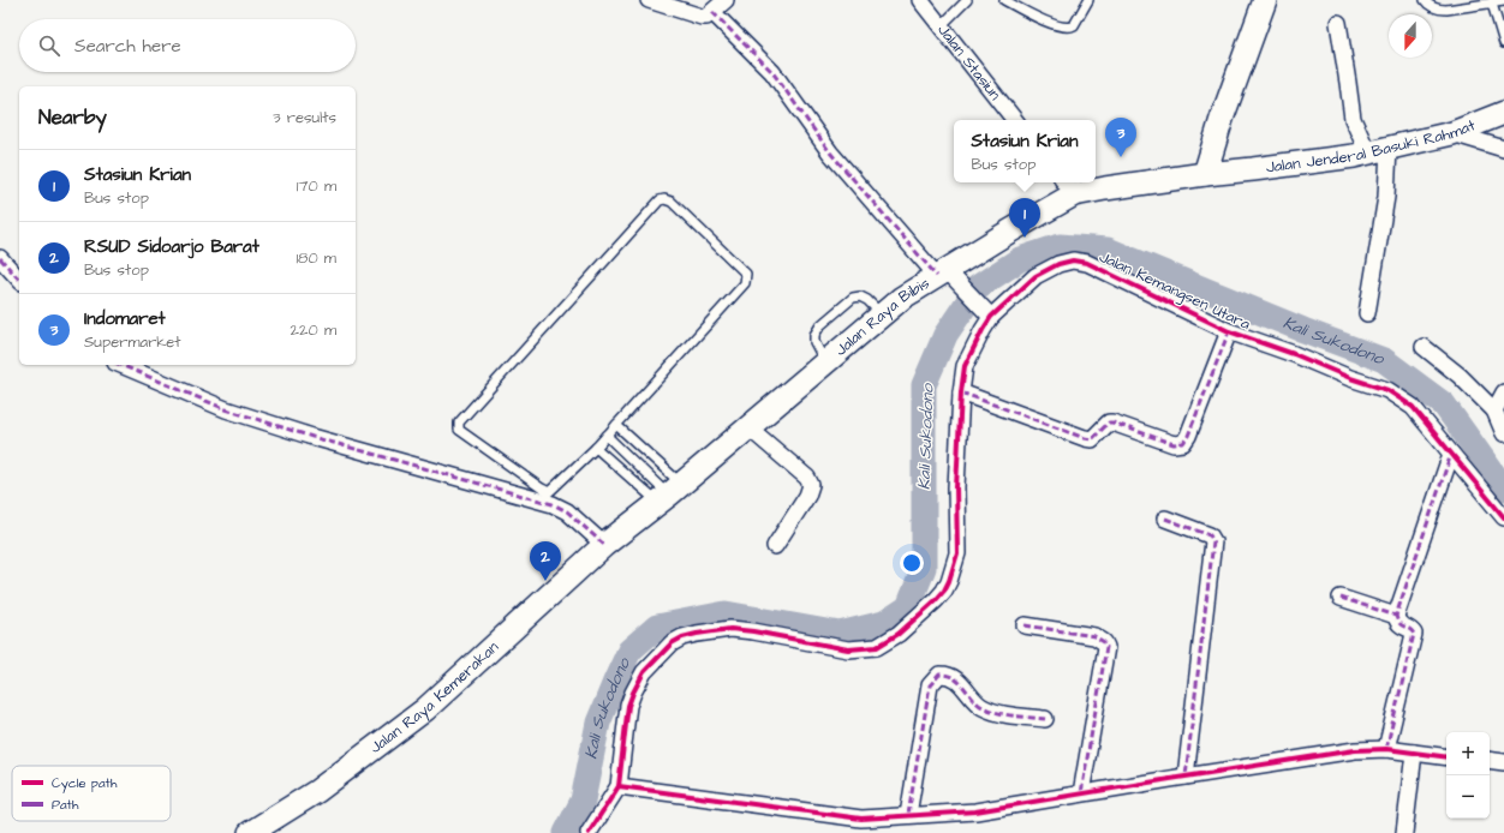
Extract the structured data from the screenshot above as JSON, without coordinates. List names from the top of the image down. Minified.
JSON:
{"streets":{"main road":["Jalan Jenderal Basuki Rahmat","Jalan Raya Bibis","Jalan Raya Kemerakan"],"street":["Jalan Stasiun","Jalan Kemangsen Utara"]},"crossings":[["Jalan Jenderal Basuki Rahmat","Jalan Raya Bibis"],["Jalan Raya Bibis","Jalan Raya Kemerakan"]],"water":["Kali Sukodono"],"legend":["Cycle path","Path"],"north":"bottom","page":{"search":"Search here","heading":["Nearby","3 results"],"pins":["3","1","2"],"popup":["Stasiun Krian","Bus stop"],"list":[{"mark":"1","name":"Stasiun Krian","note":"Bus stop","value":"170 m"},{"mark":"2","name":"RSUD Sidoarjo Barat","note":"Bus stop","value":"180 m"},{"mark":"3","name":"Indomaret","note":"Supermarket","value":"220 m"}],"map_buttons":["+","−"]}}
